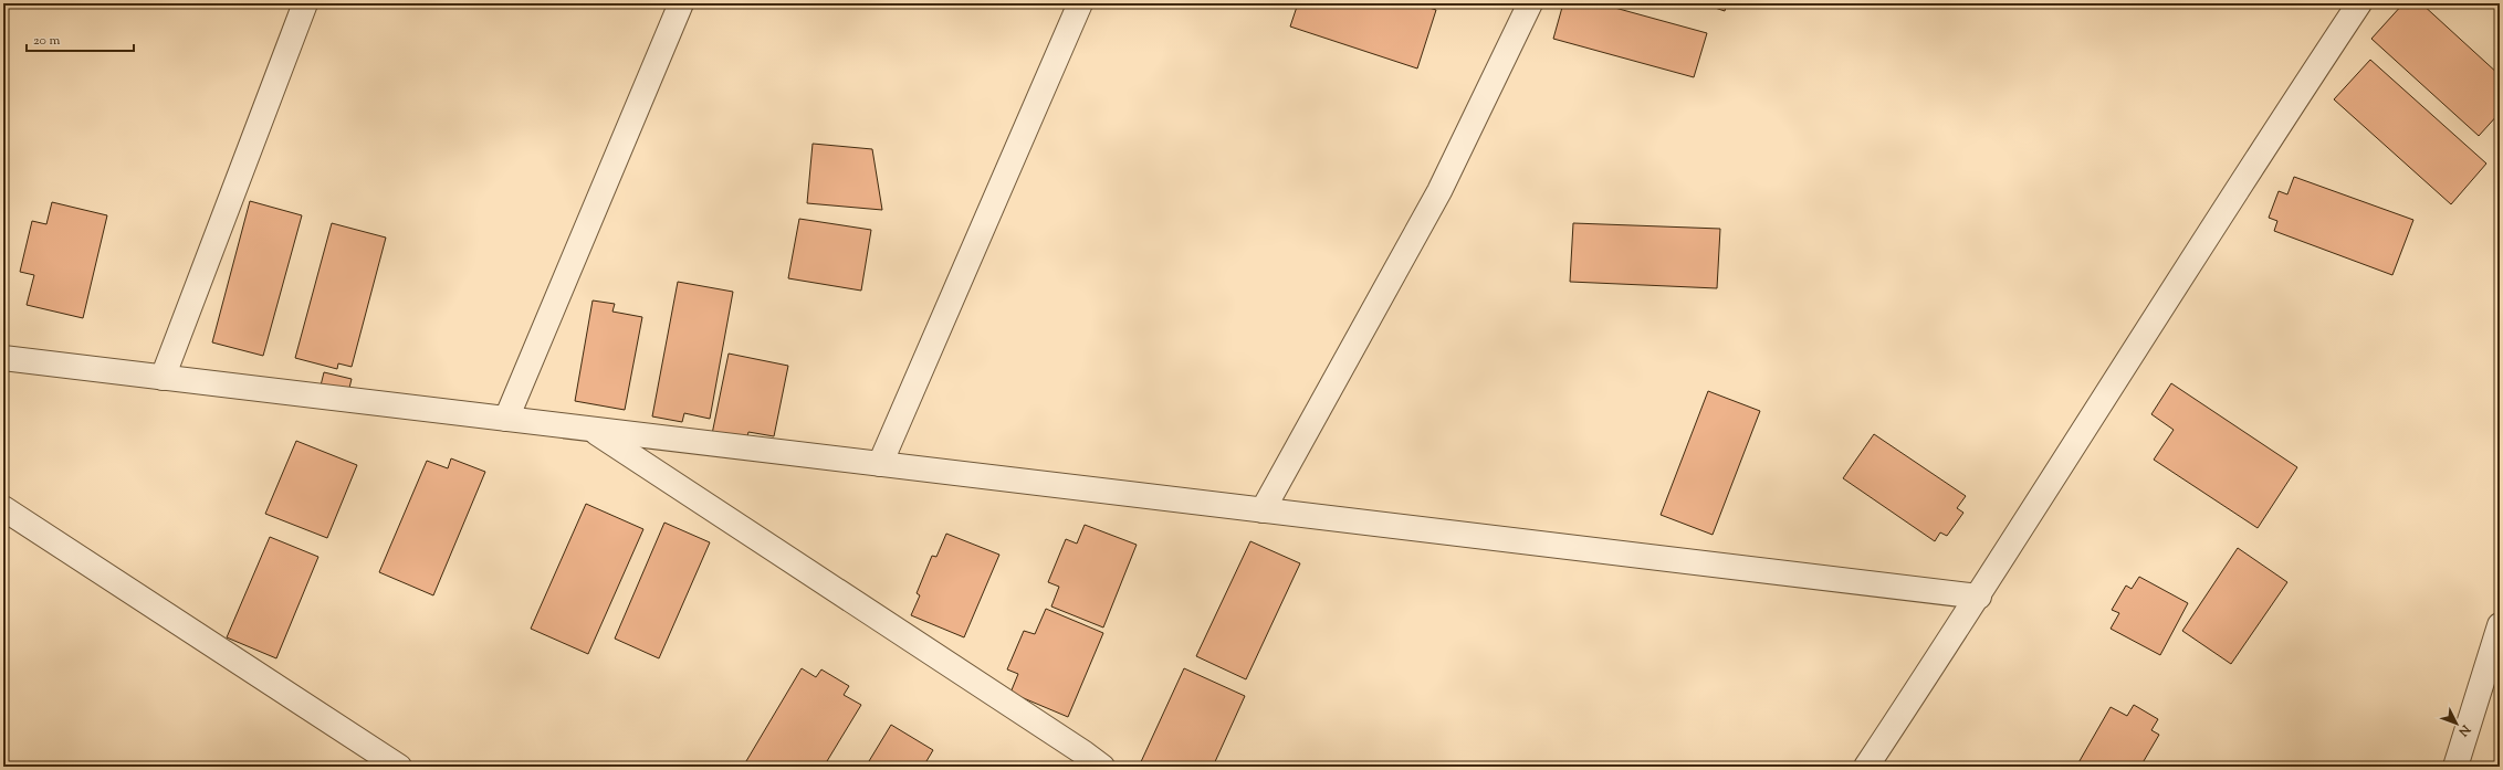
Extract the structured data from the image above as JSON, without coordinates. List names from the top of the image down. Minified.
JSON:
{"scale_bar":"20 m","north":"bottom right"}
